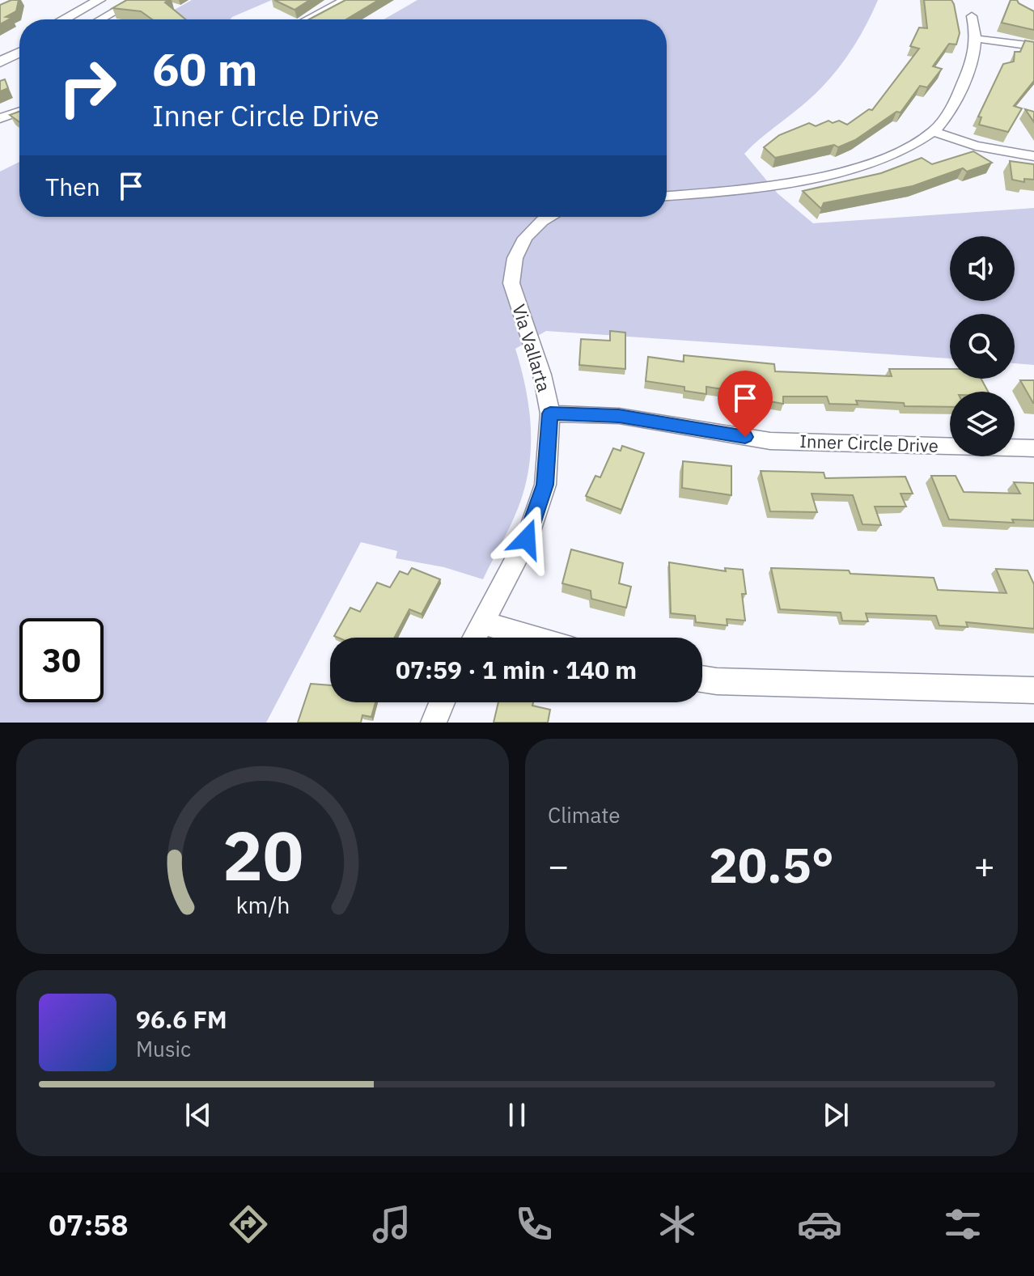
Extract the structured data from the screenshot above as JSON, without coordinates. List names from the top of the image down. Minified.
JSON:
{"streets":{"street":["Via Vallarta","Inner Circle Drive"]},"crossings":[["Via Vallarta","Inner Circle Drive"]],"page":{"turn":["60 m","Inner Circle Drive"],"then":"Then","limit":"30","trip":"07:59 · 1 min · 140 m","tile":"Climate","heat":["−","20.5°","+"],"song":["96.6 FM","Music"],"tabs":"07:58","gauge":["20","km/h"]}}
